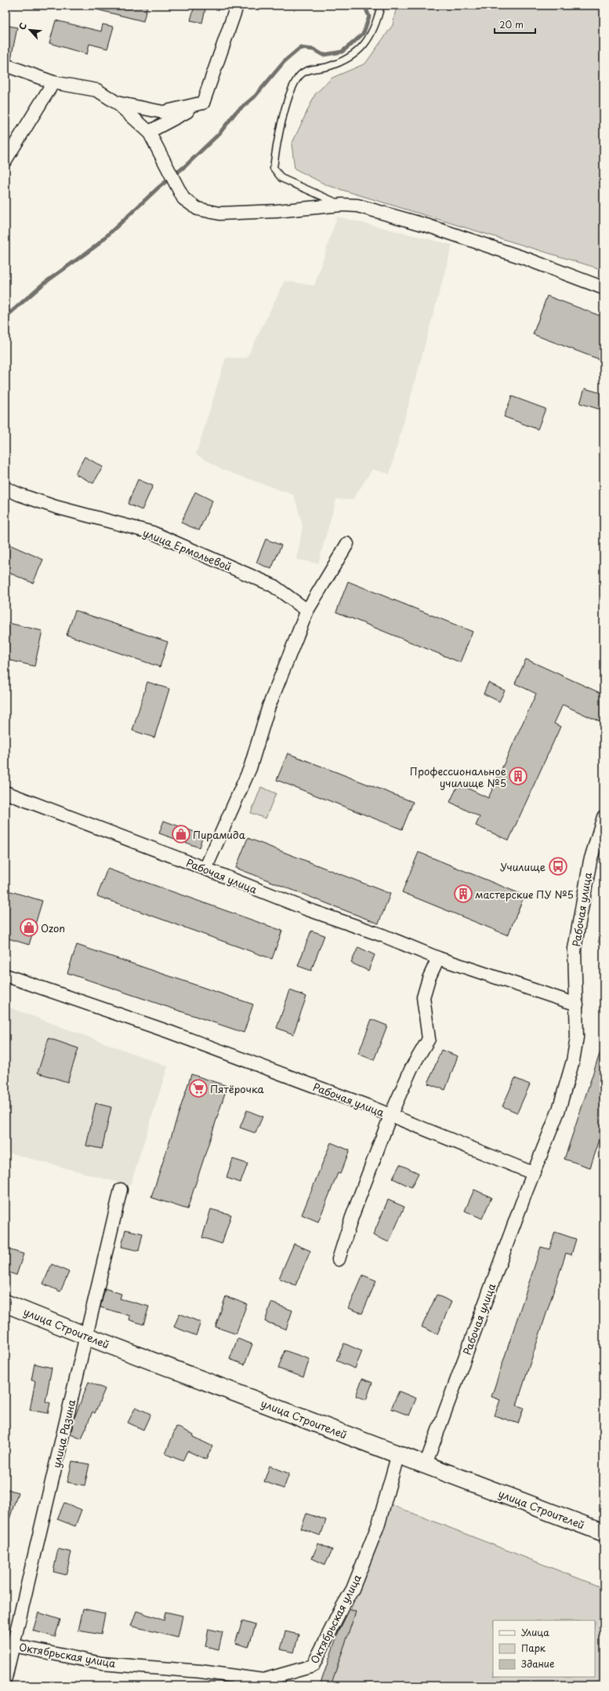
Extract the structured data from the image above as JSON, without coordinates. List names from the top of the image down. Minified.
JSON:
{"streets":{"street":["улица Ермольевой","Рабочая улица","улица Строителей","улица Разина","Октябрьская улица"]},"crossings":[["Рабочая улица","улица Строителей"],["улица Строителей","улица Разина"],["улица Строителей","Октябрьская улица"],["улица Разина","Октябрьская улица"]],"places":{"building":["Профессиональное училище №5","мастерские ПУ №5"],"shop":["Пирамида","Ozon"],"bus stop":["Училище"],"supermarket":["Пятёрочка"]},"legend":["Улица","Парк","Здание"],"scale_bar":"20 m","north":"top left"}
